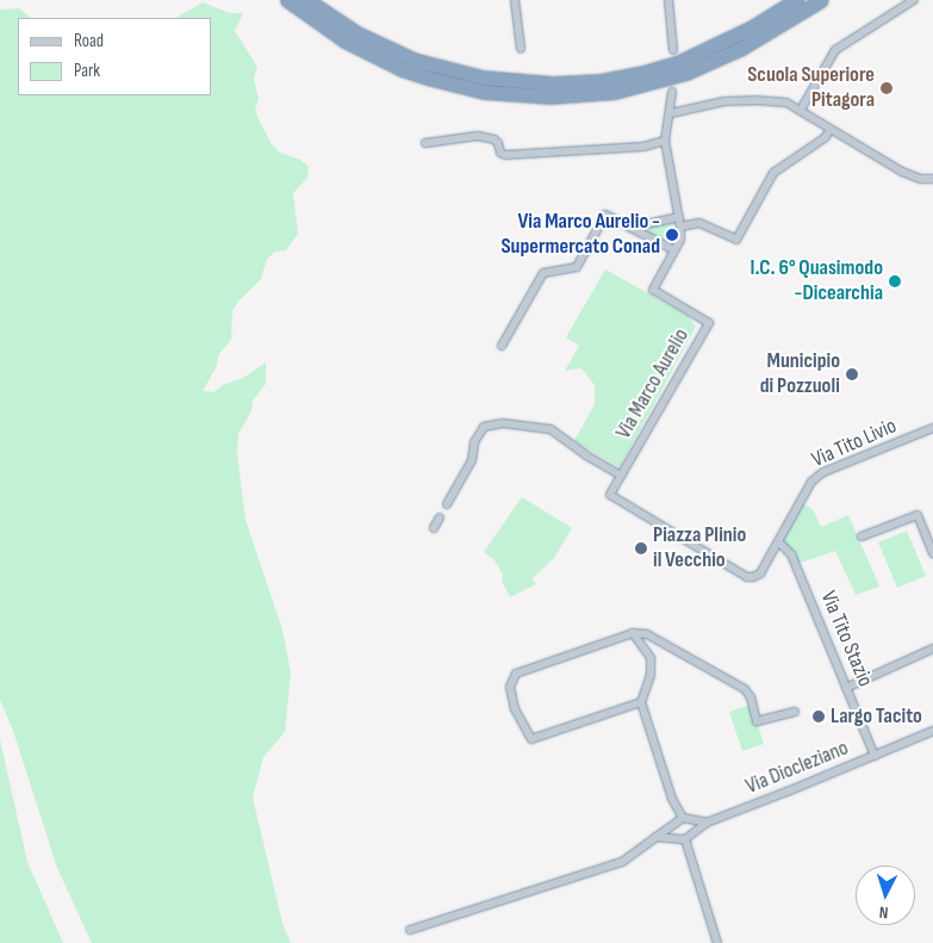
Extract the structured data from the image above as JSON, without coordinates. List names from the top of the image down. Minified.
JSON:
{"streets":{"street":["Via Marco Aurelio","Via Tito Livio","Via Tito Stazio","Via Diocleziano"]},"crossings":[["Via Marco Aurelio","Via Tito Livio"],["Via Tito Livio","Via Tito Stazio"],["Via Tito Stazio","Via Diocleziano"]],"places":["Scuola Superiore Pitagora","Via Marco Aurelio - Supermercato Conad","I.C. 6° Quasimodo -Dicearchia","Municipio di Pozzuoli","Piazza Plinio il Vecchio","Largo Tacito"],"legend":["Road","Park"],"north":"bottom"}
